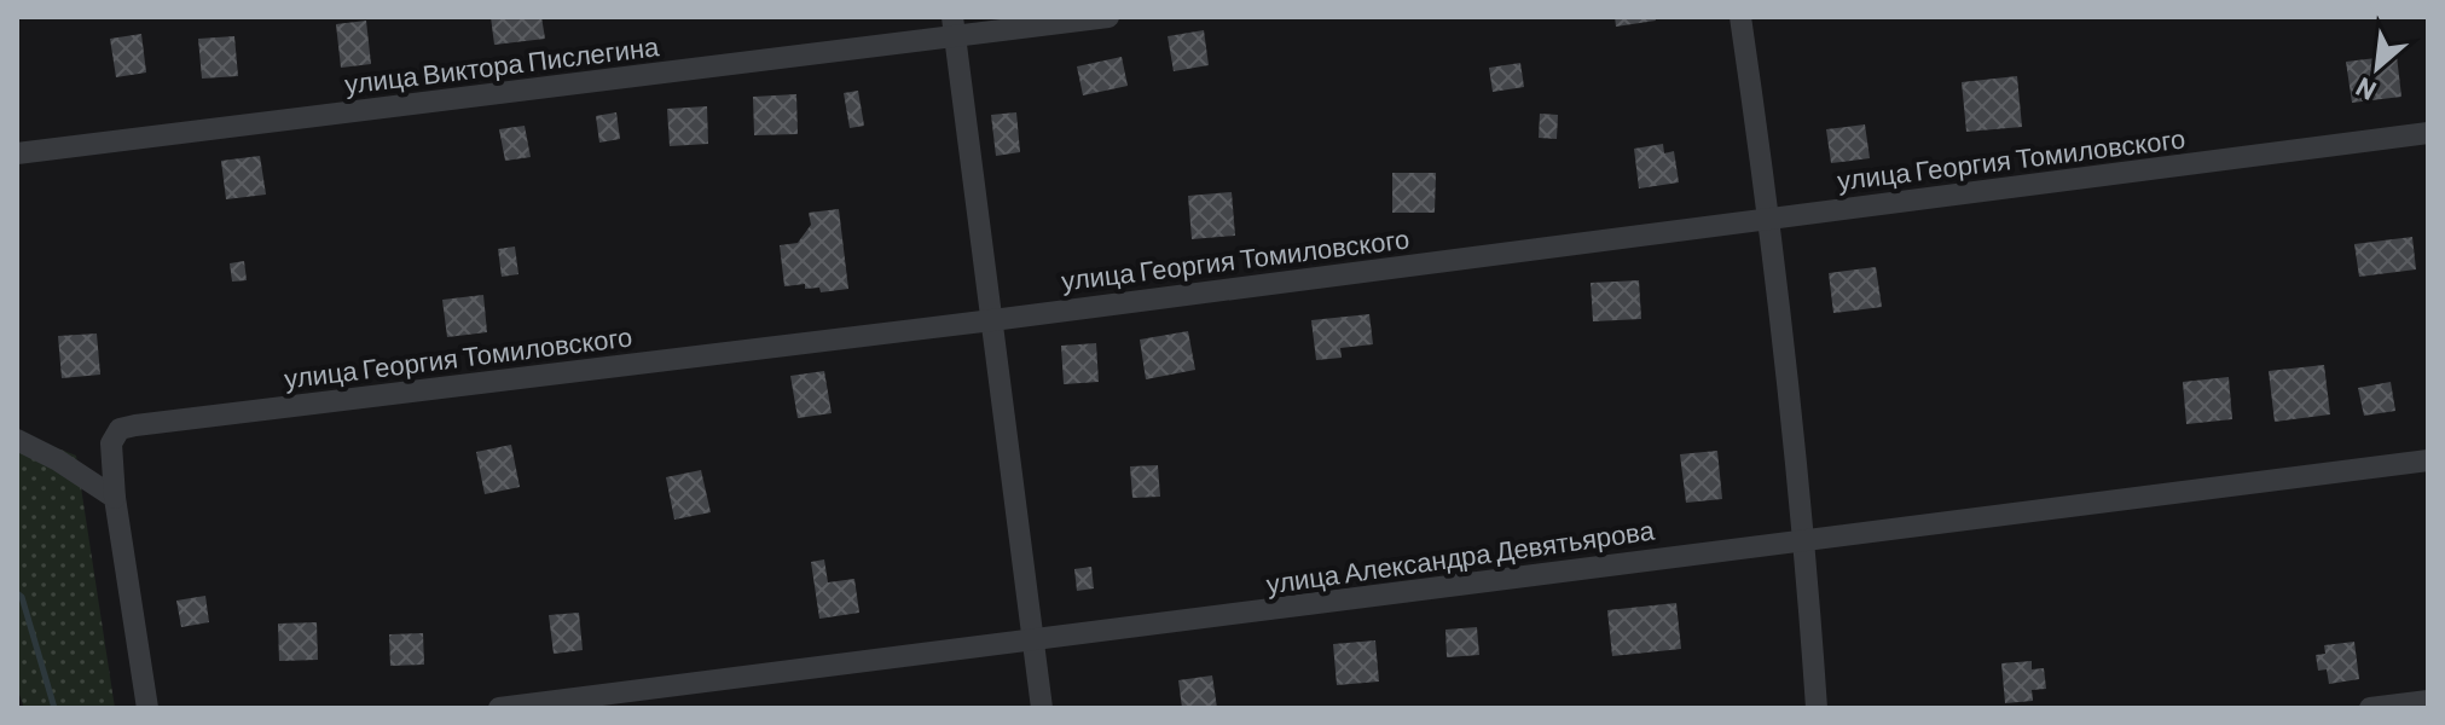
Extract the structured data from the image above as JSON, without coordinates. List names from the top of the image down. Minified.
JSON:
{"streets":{"street":["улица Виктора Пислегина","улица Георгия Томиловского","улица Александра Девятьярова"]},"north":"bottom left"}
